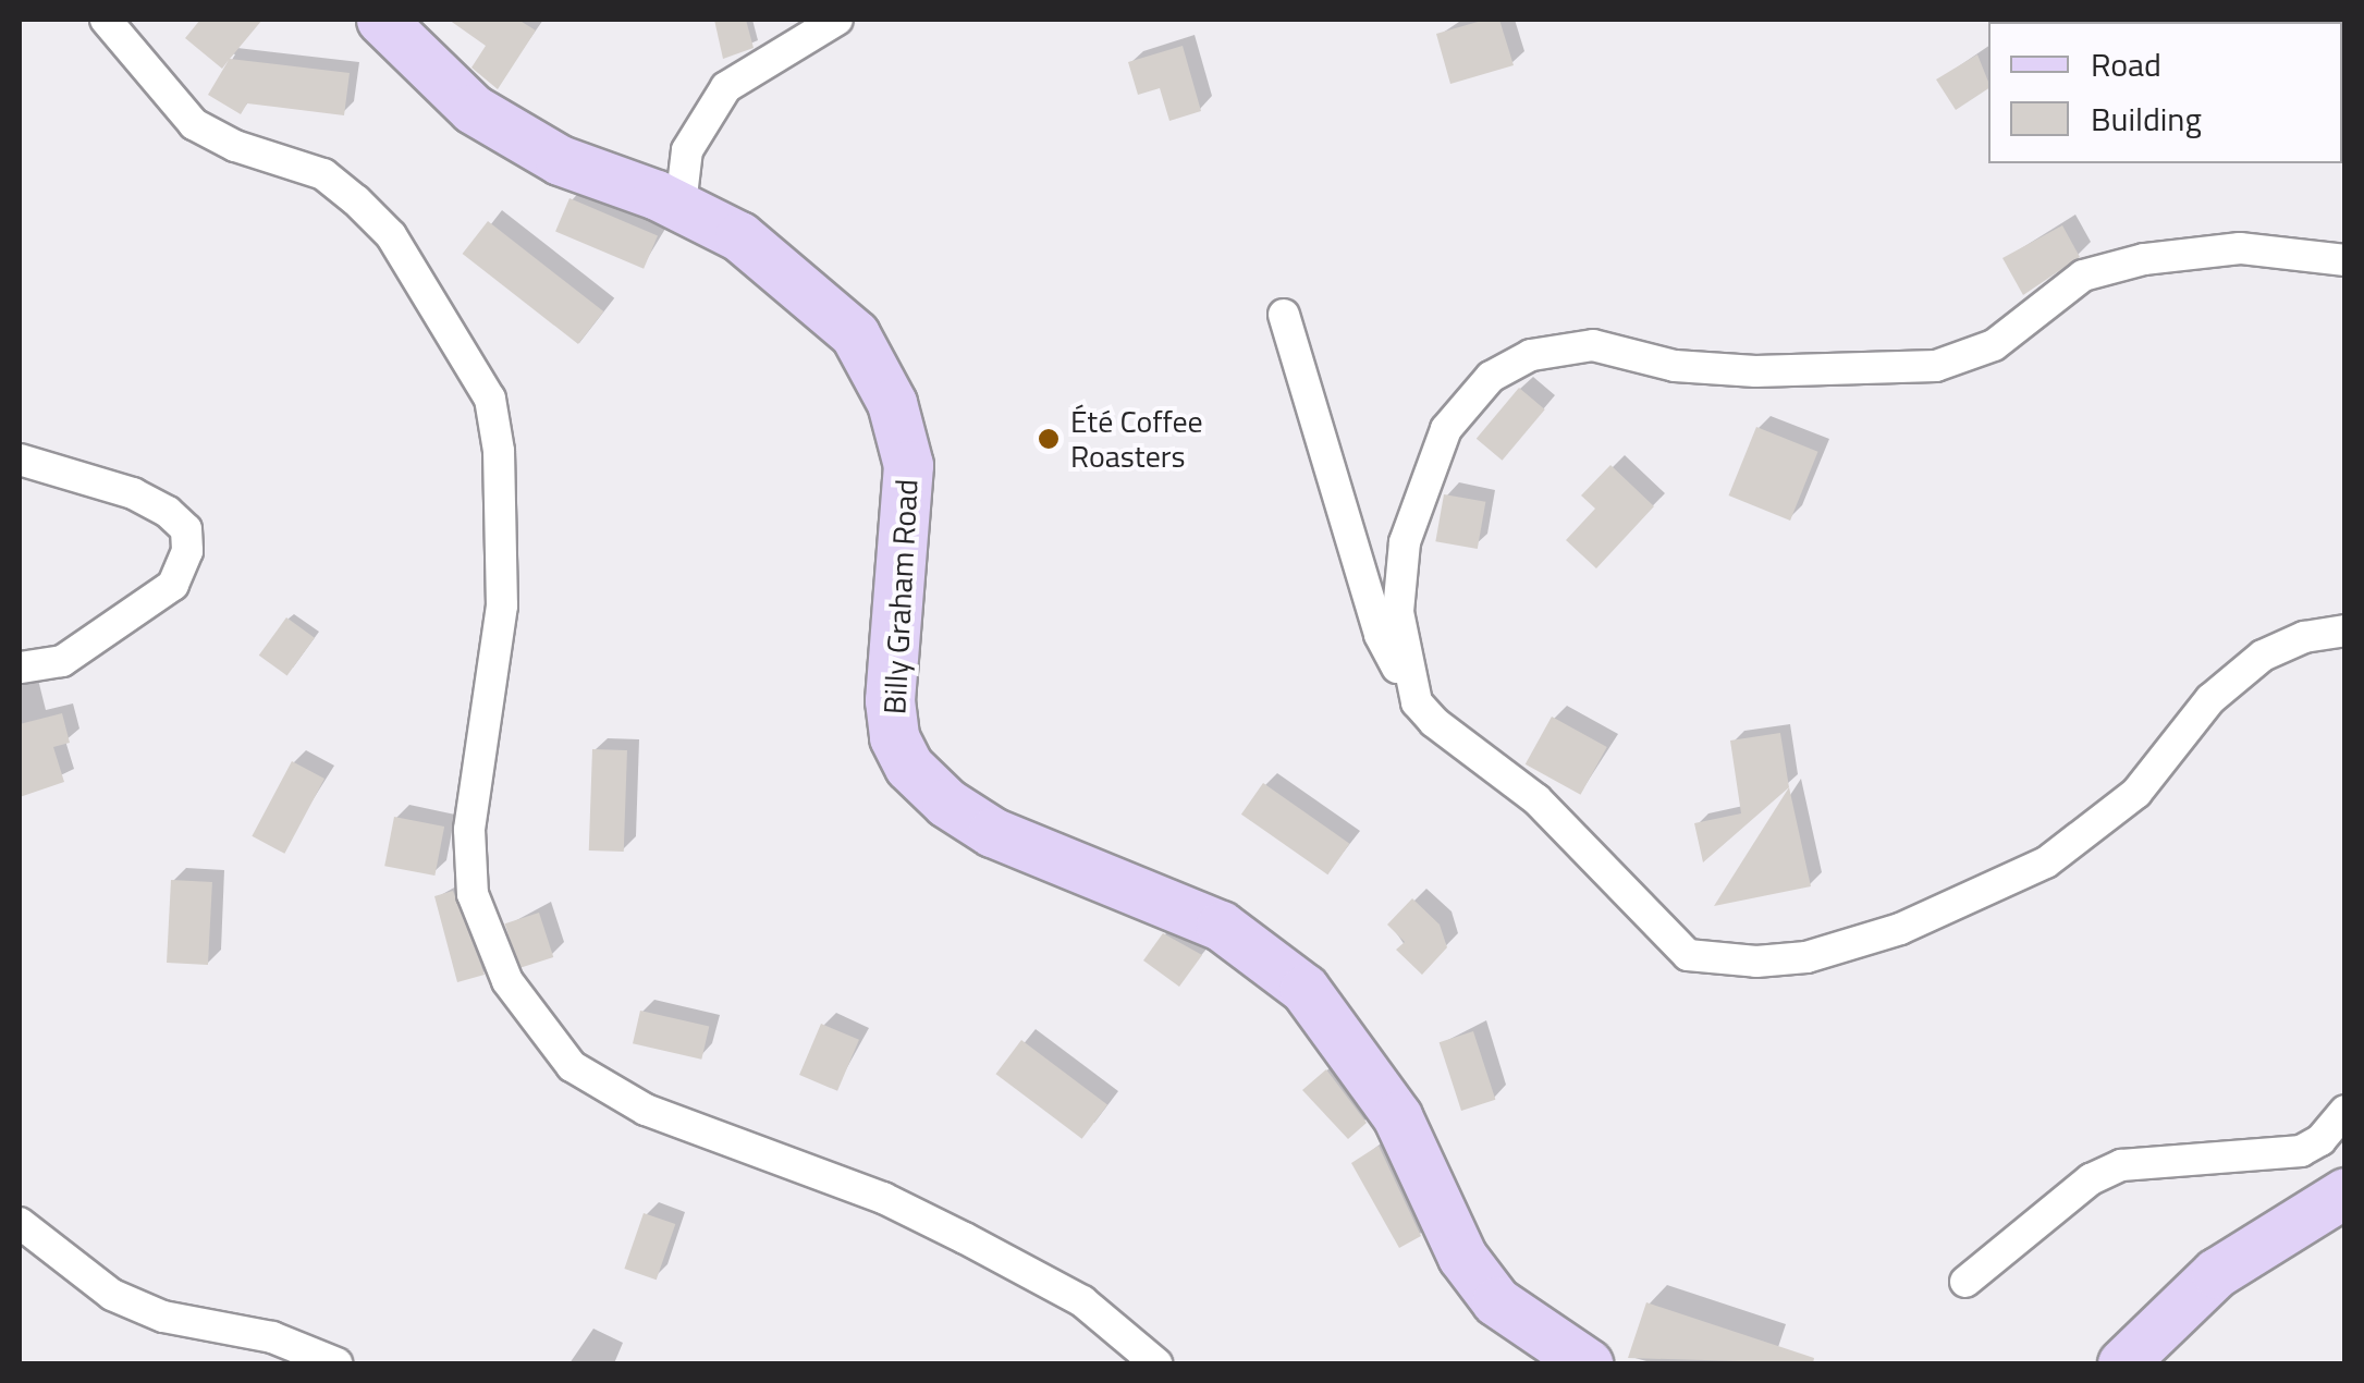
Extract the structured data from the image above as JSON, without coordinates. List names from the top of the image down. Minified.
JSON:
{"streets":{"main road":["Billy Graham Road"]},"places":["Été Coffee Roasters"],"legend":["Road","Building"]}
